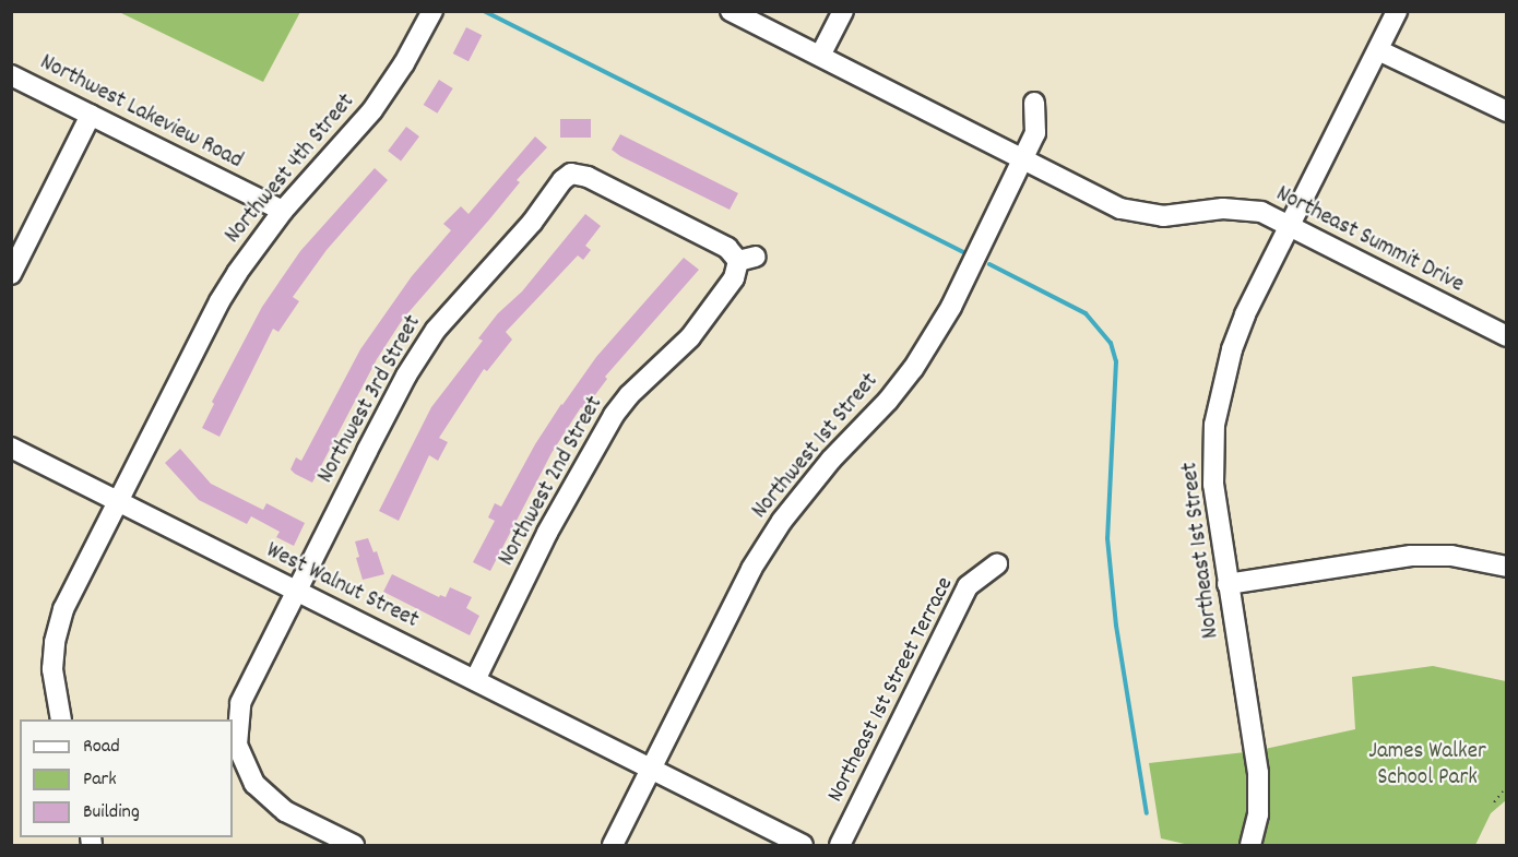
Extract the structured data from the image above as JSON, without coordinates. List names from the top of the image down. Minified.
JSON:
{"streets":{"street":["Northwest Lakeview Road","Northwest 4th Street","Northeast Summit Drive","Northwest 3rd Street","Northwest 1st Street","Northwest 2nd Street","Northeast 1st Street","West Walnut Street","Northeast 1st Street Terrace"]},"crossings":[["Northwest Lakeview Road","Northwest 4th Street"],["Northwest 4th Street","West Walnut Street"],["Northeast Summit Drive","Northwest 1st Street"],["Northeast Summit Drive","Northeast 1st Street"],["Northwest 3rd Street","Northwest 2nd Street"],["Northwest 3rd Street","West Walnut Street"],["Northwest 1st Street","West Walnut Street"],["Northwest 2nd Street","West Walnut Street"]],"parks":["James Walker School Park"],"legend":["Road","Park","Building"]}
